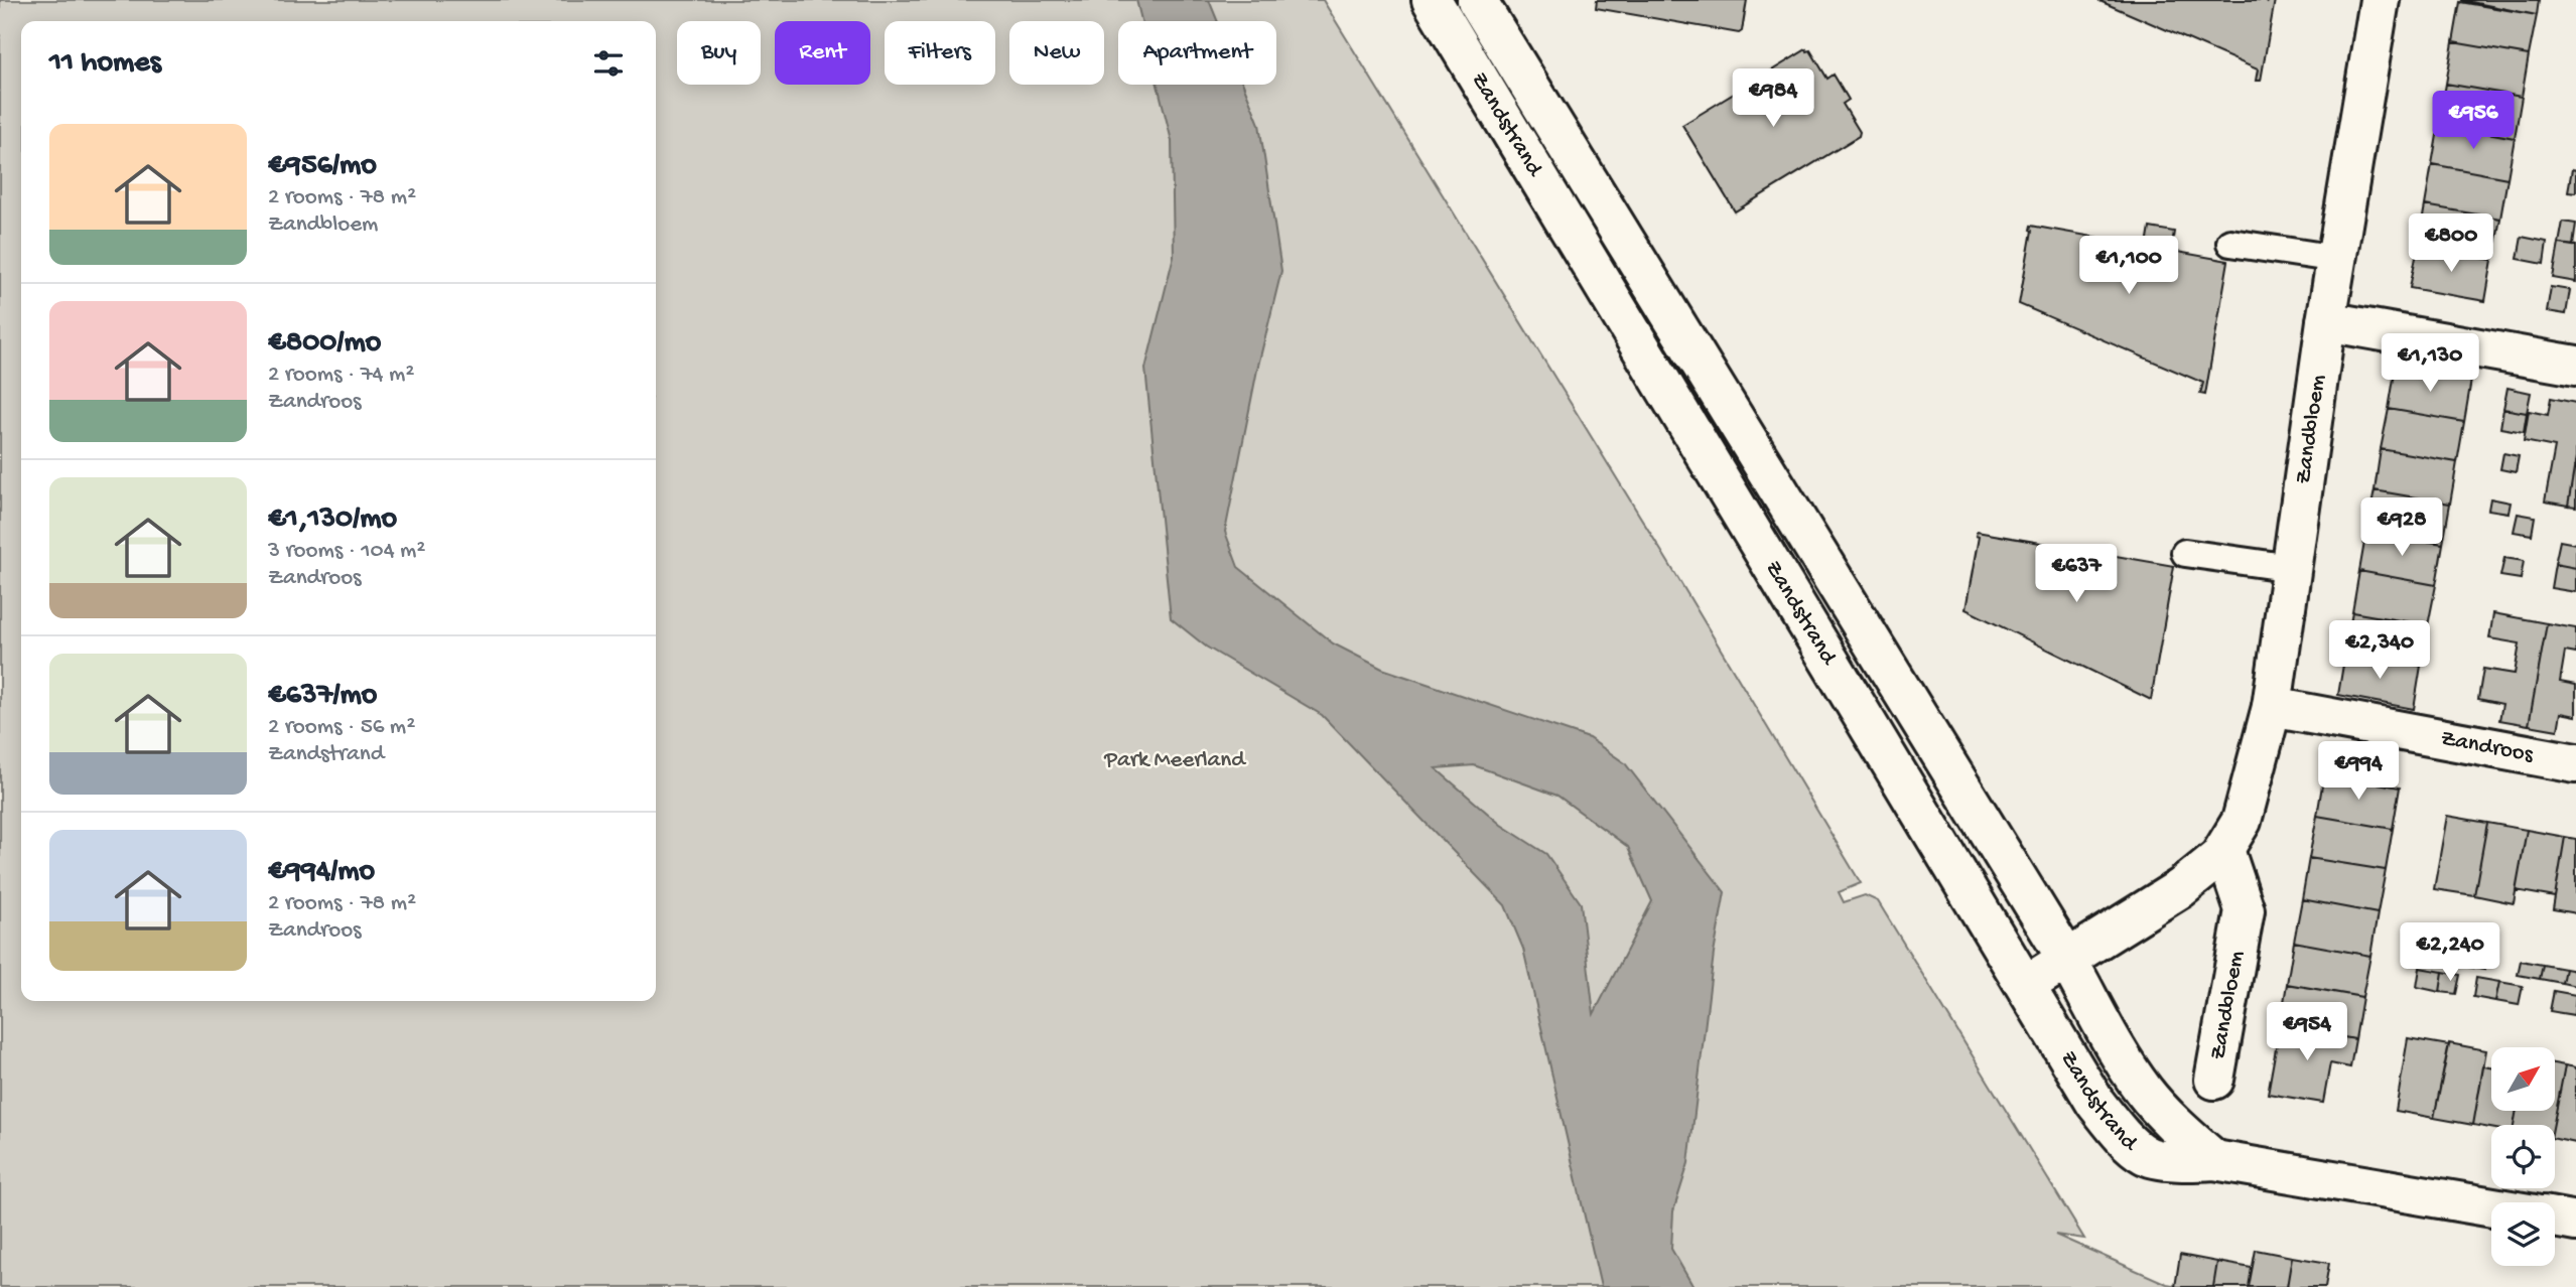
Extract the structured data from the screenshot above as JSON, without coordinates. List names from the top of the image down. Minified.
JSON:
{"streets":{"street":["Zandstrand","Zandbloem","Zandroos"]},"crossings":[["Zandstrand","Zandbloem"],["Zandbloem","Zandroos"]],"parks":["Park Meerland"],"north":"top right","page":{"chip":["Buy","Rent","Filters","New","Apartment"],"heading":"11 homes","price":["€984","€956","€800","€1,100","€1,130","€928","€637","€2,340","€994","€2,240","€954"],"list":[{"name":"€956/mo","note":"2 rooms · 78 m² · Zandbloem"},{"name":"€800/mo","note":"2 rooms · 74 m² · Zandroos"},{"name":"€1,130/mo","note":"3 rooms · 104 m² · Zandroos"},{"name":"€637/mo","note":"2 rooms · 56 m² · Zandstrand"},{"name":"€994/mo","note":"2 rooms · 78 m² · Zandroos"}]}}
